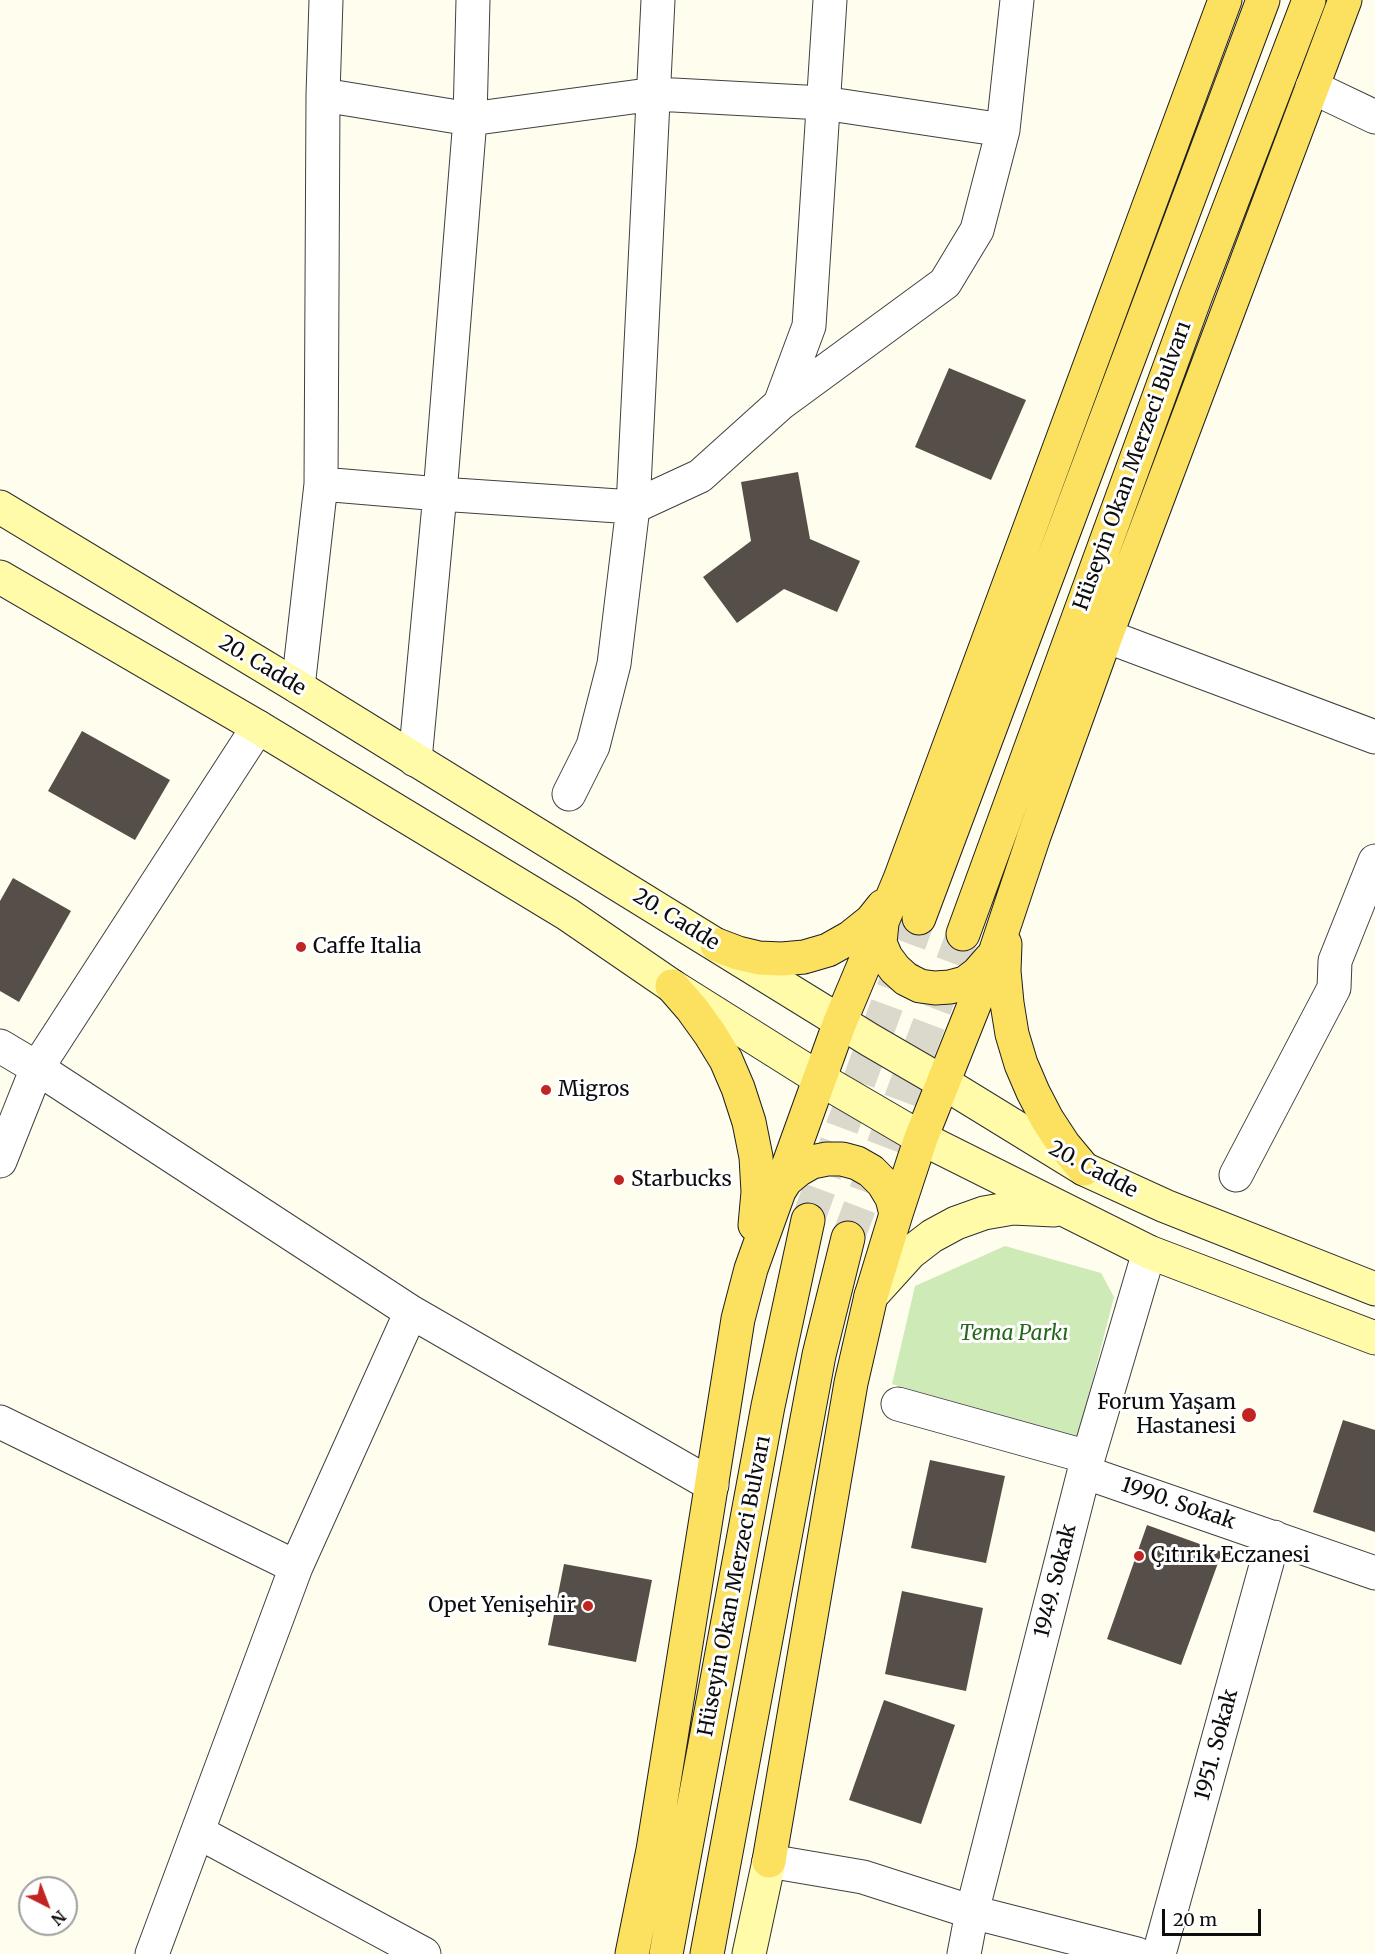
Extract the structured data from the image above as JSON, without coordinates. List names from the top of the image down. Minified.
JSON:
{"streets":{"main road":["Hüseyin Okan Merzeci Bulvarı"],"street":["20. Cadde","1990. Sokak","1949. Sokak","1951. Sokak"]},"crossings":[["1990. Sokak","1949. Sokak"],["1990. Sokak","1951. Sokak"]],"parks":["Tema Parkı"],"places":["Caffe Italia","Migros","Starbucks","Forum Yaşam Hastanesi","Çıtırık Eczanesi","Opet Yenişehir"],"scale_bar":"20 m","north":"bottom right"}
